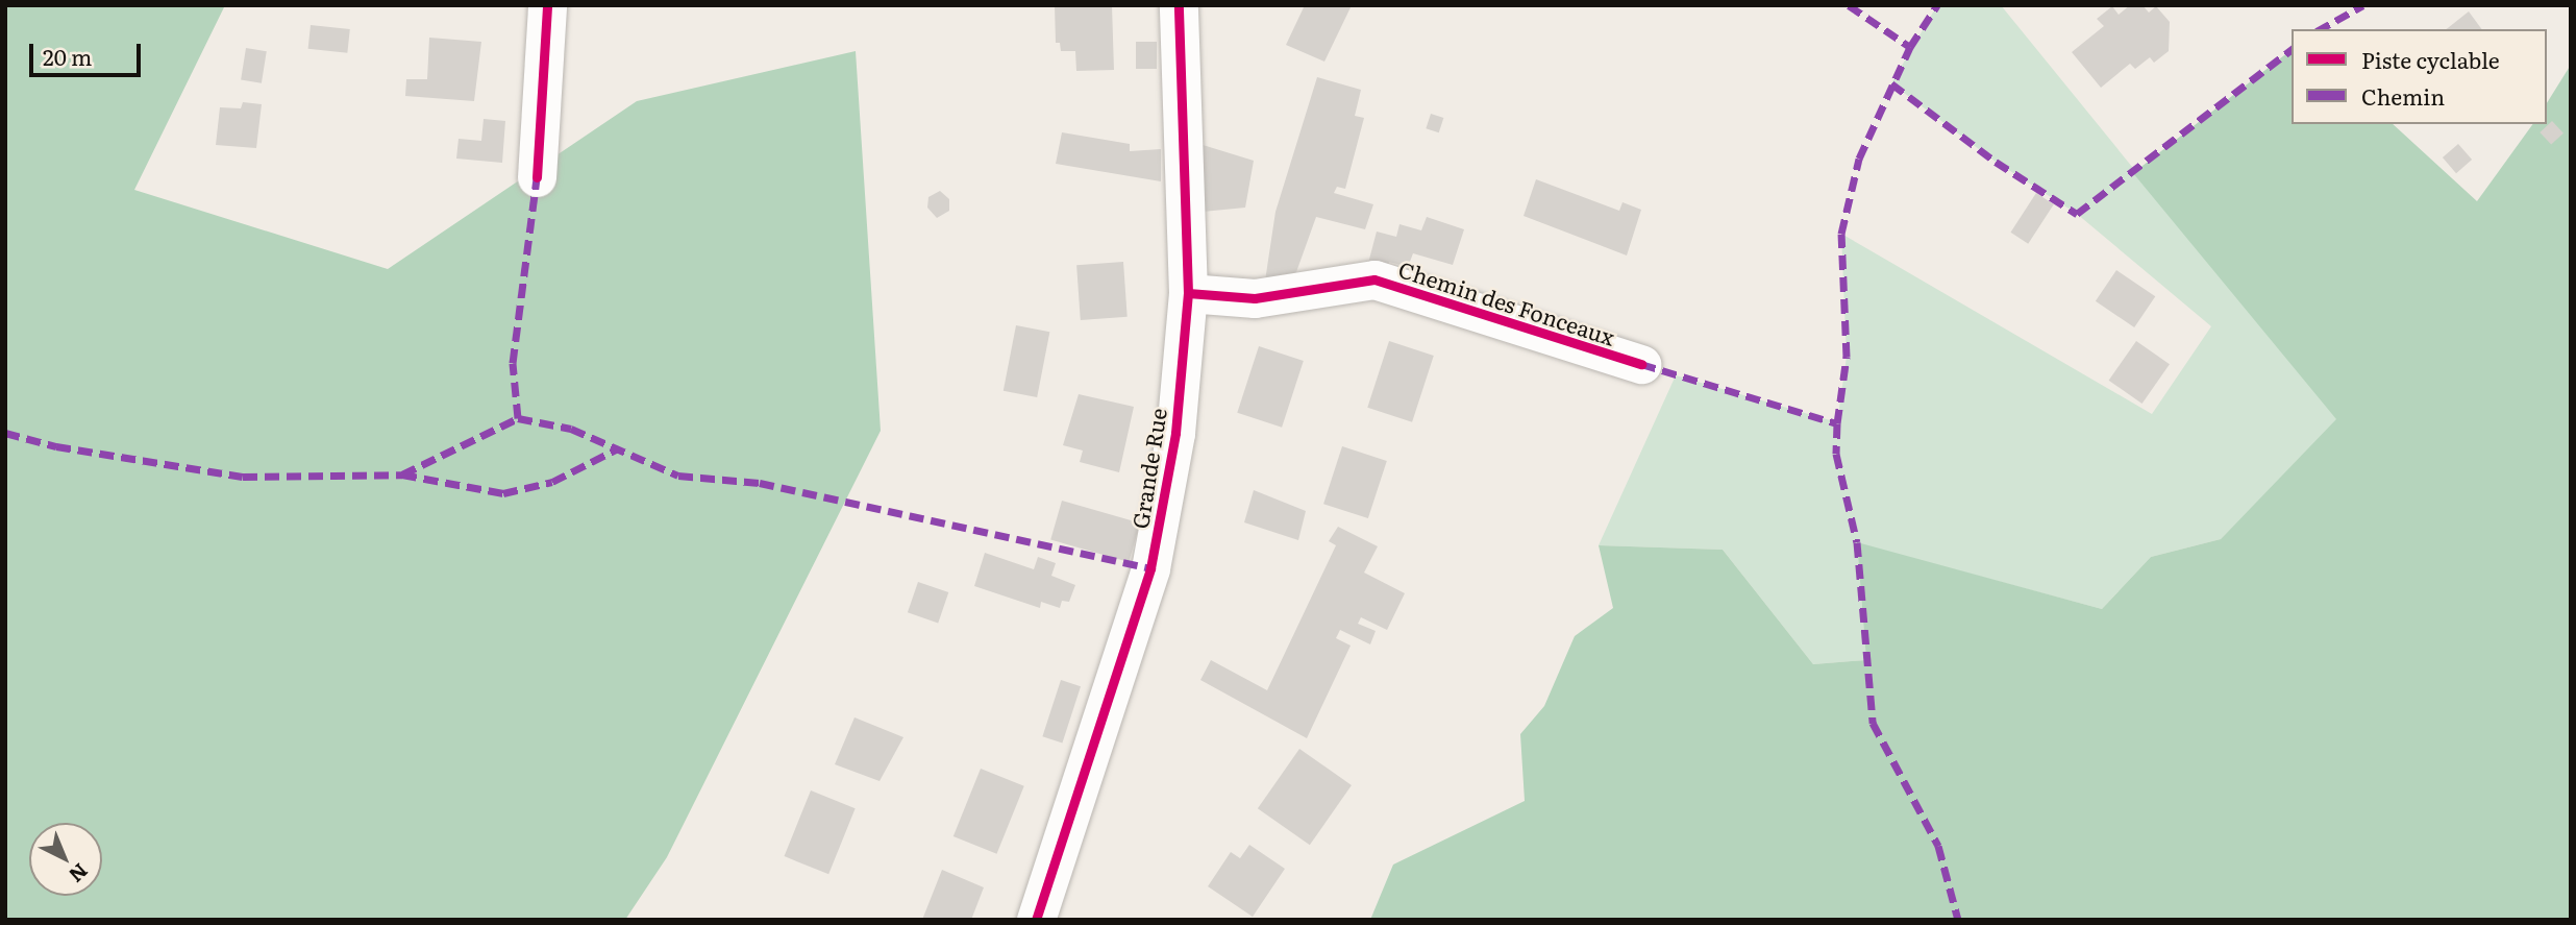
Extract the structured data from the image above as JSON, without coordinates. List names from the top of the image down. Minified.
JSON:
{"streets":{"street":["Chemin des Fonceaux","Grande Rue"]},"crossings":[["Chemin des Fonceaux","Grande Rue"]],"legend":["Piste cyclable","Chemin"],"scale_bar":"20 m","north":"bottom right"}
